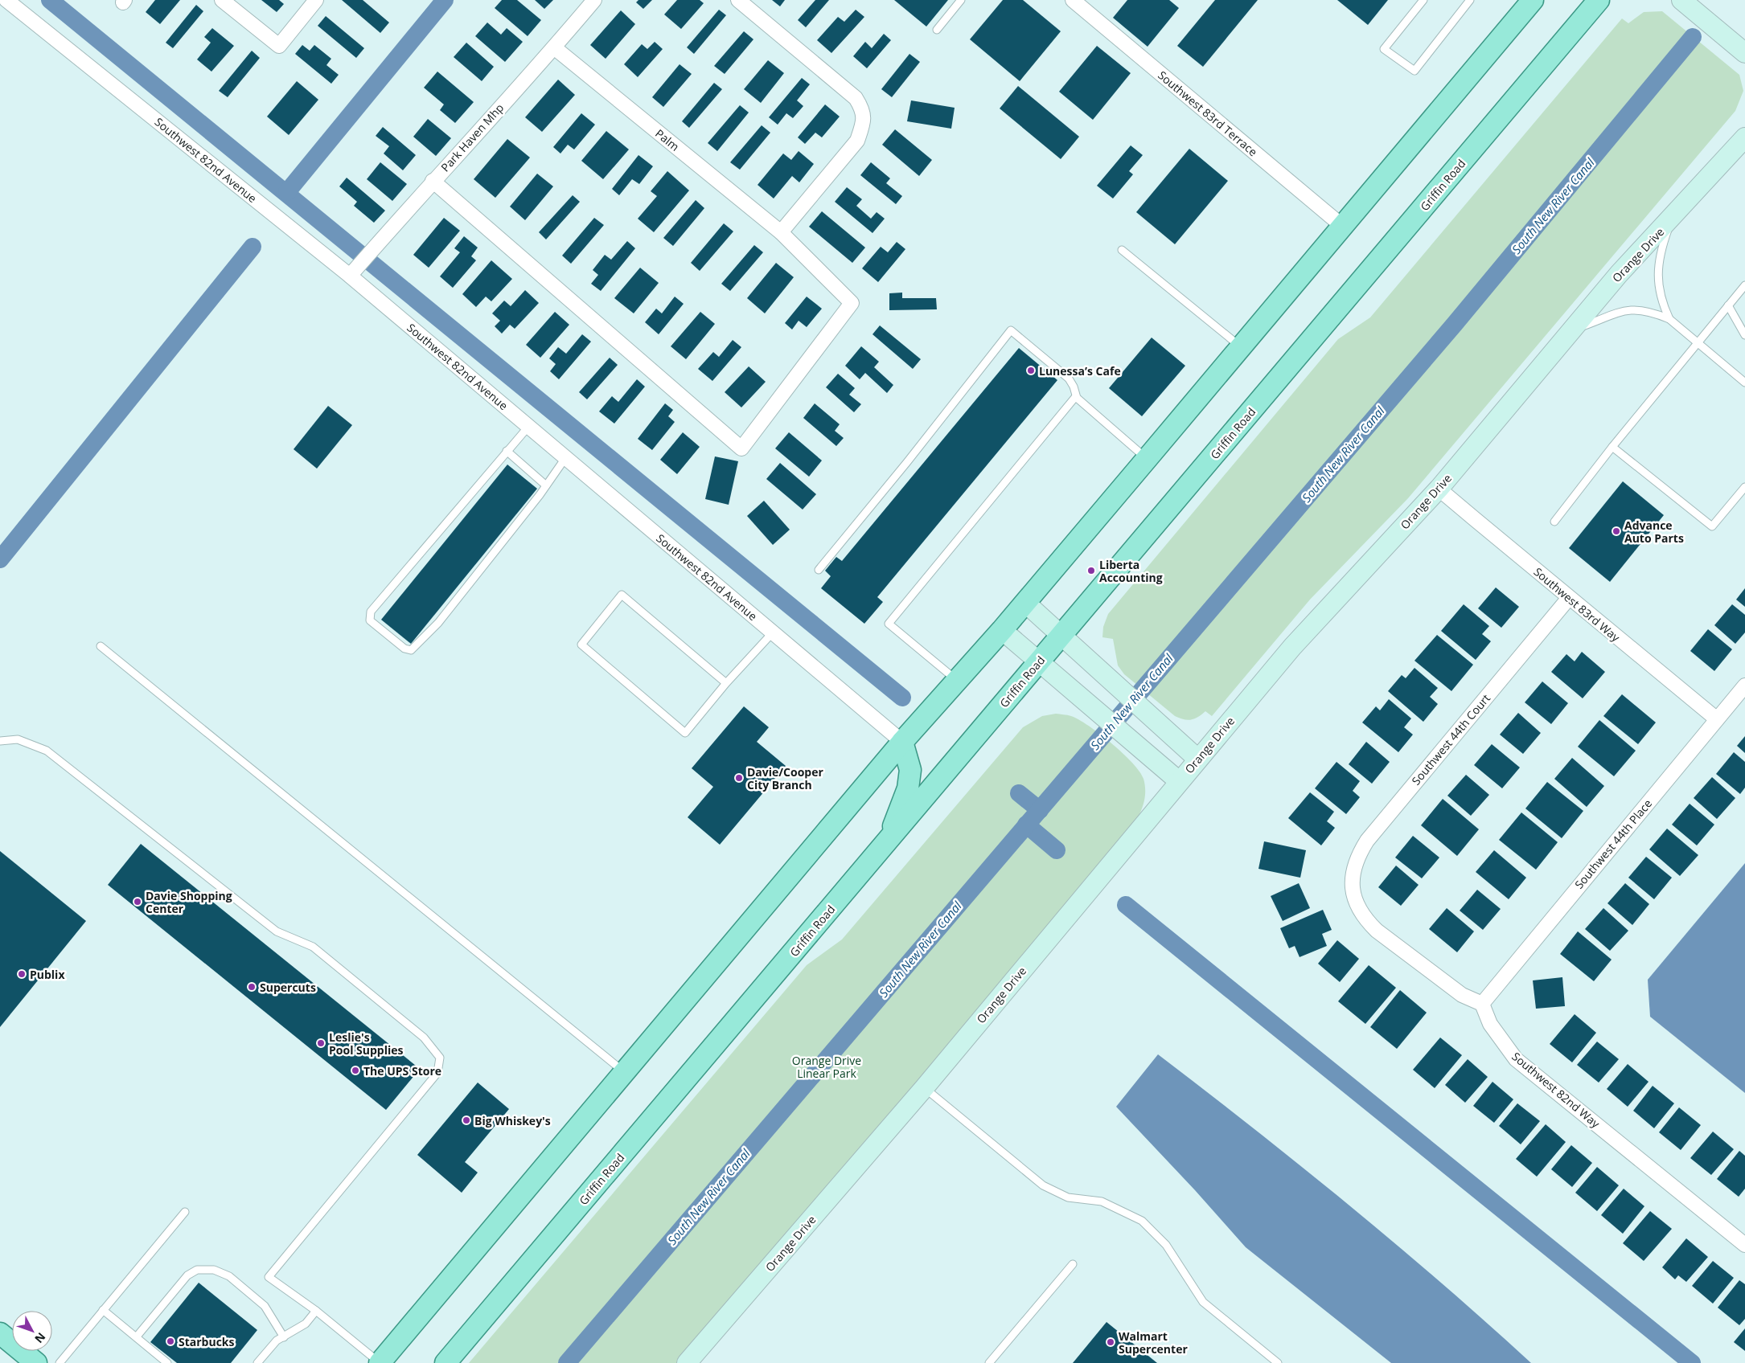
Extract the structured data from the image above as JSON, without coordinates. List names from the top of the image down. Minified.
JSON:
{"streets":{"main road":["Griffin Road"],"street":["Southwest 83rd Terrace","Park Haven Mhp","Palm","Southwest 82nd Avenue","Orange Drive","Southwest 83rd Way","Southwest 44th Court","Southwest 44th Place","Southwest 82nd Way"]},"crossings":[["Park Haven Mhp","Palm"],["Park Haven Mhp","Southwest 82nd Avenue"],["Orange Drive","Southwest 83rd Way"],["Southwest 83rd Way","Southwest 44th Court"],["Southwest 83rd Way","Southwest 44th Place"],["Southwest 44th Court","Southwest 44th Place"],["Southwest 44th Court","Southwest 82nd Way"],["Southwest 44th Place","Southwest 82nd Way"]],"water":["South New River Canal"],"parks":["Orange Drive Linear Park"],"places":["Lunessa’s Cafe","Advance Auto Parts","Liberta Accounting","Davie/Cooper City Branch","Davie Shopping Center","Publix","Supercuts","Leslie's Pool Supplies","The UPS Store","Big Whiskey's","Starbucks","Walmart Supercenter"],"north":"bottom right"}
